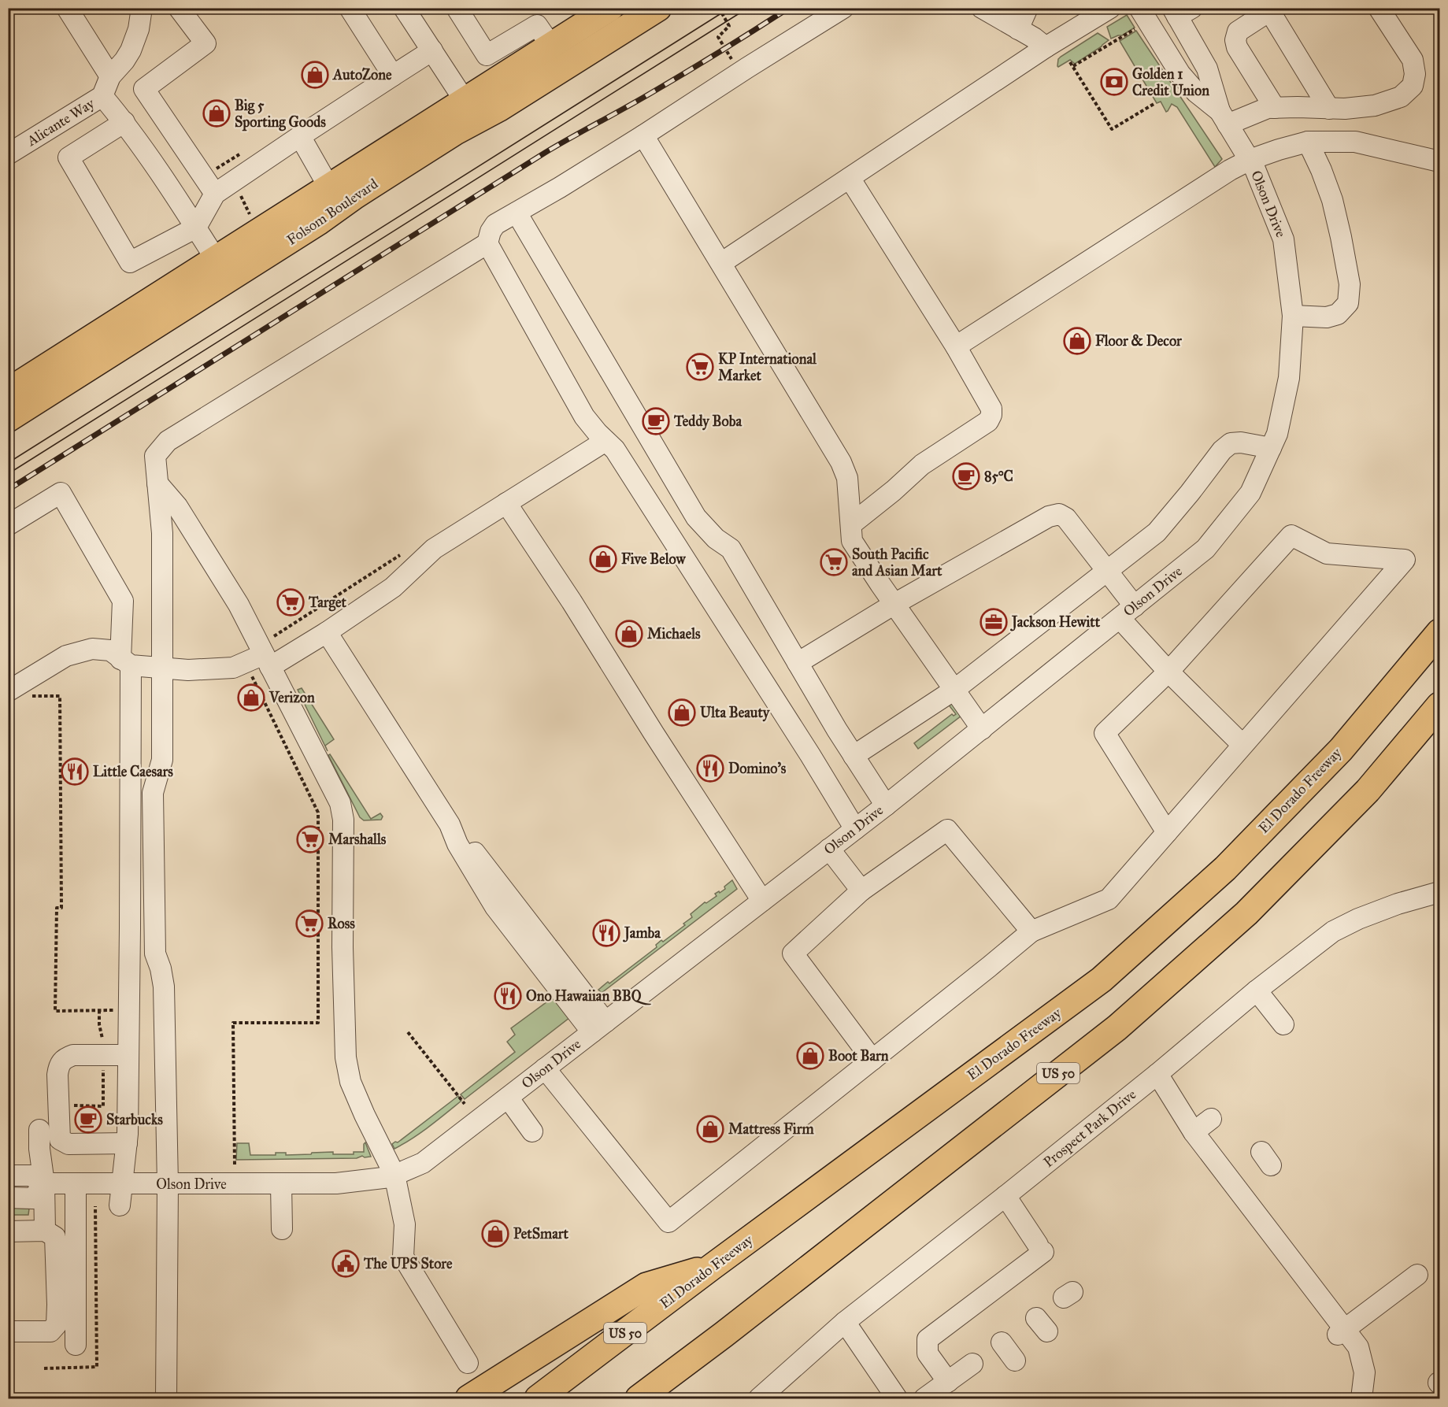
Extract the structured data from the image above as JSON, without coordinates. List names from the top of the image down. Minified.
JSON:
{"streets":{"main road":["Folsom Boulevard","El Dorado Freeway","US 50"],"street":["Alicante Way","Olson Drive","Prospect Park Drive"]},"places":{"shop":["AutoZone","Big 5 Sporting Goods","Floor & Decor","Five Below","Michaels","Verizon","Ulta Beauty","Boot Barn","Mattress Firm","PetSmart"],"bank":["Golden 1 Credit Union"],"supermarket":["KP International Market","South Pacific and Asian Mart","Target","Marshalls","Ross"],"cafe":["Teddy Boba","85°C","Starbucks"],"office":["Jackson Hewitt"],"restaurant":["Domino's","Little Caesars","Jamba","Ono Hawaiian BBQ"],"public building":["The UPS Store"]}}
